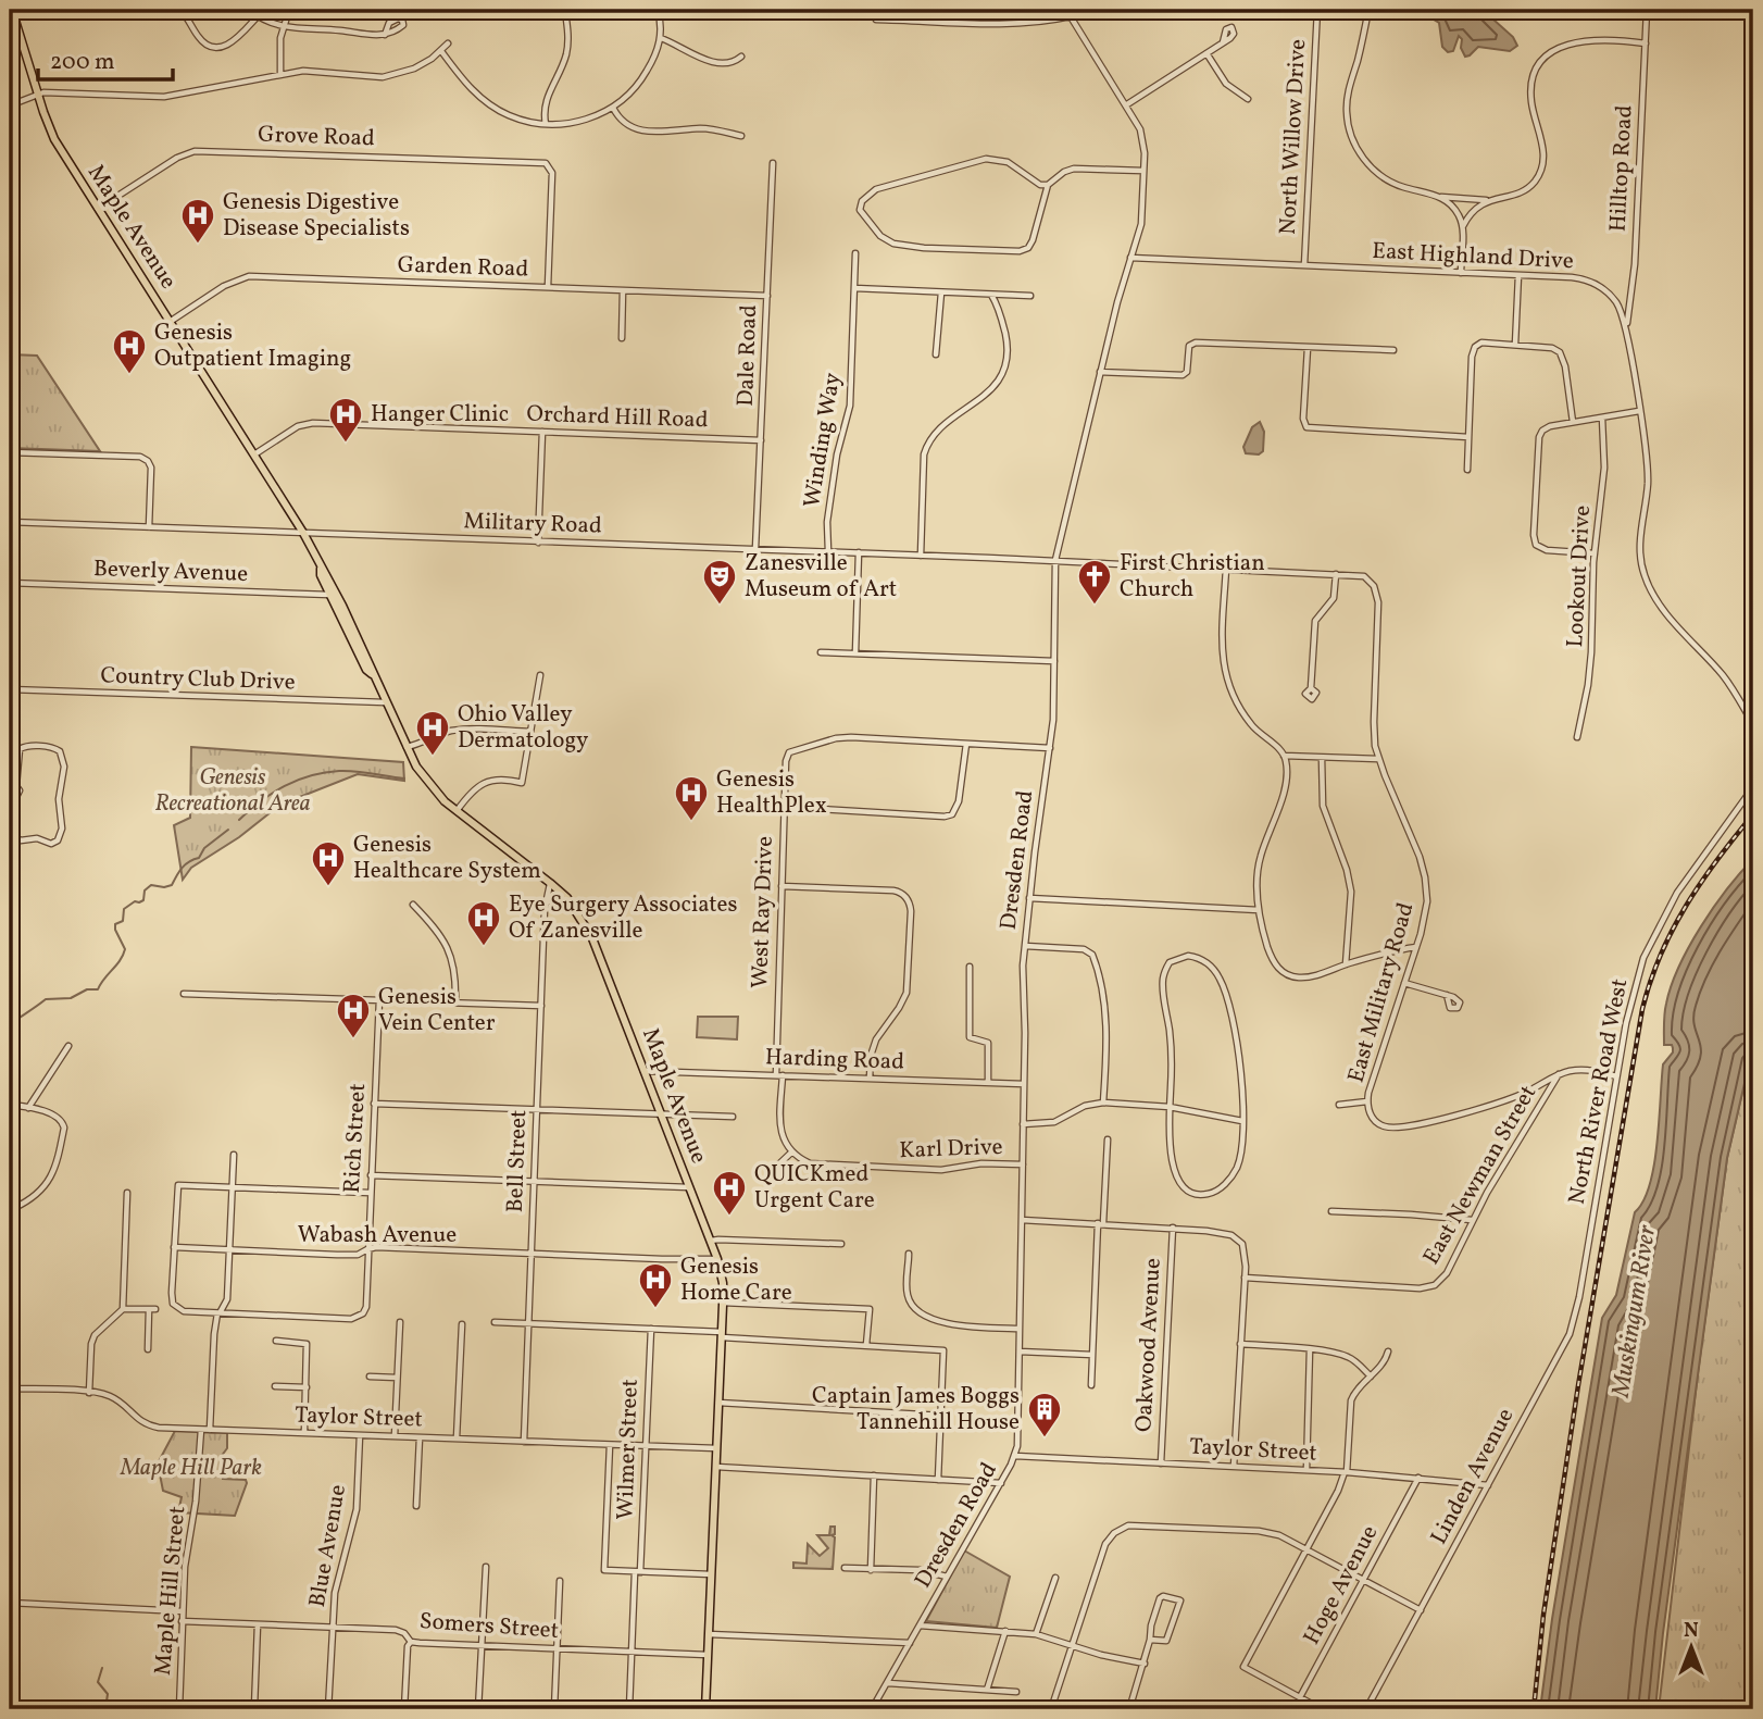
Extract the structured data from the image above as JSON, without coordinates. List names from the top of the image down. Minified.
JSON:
{"streets":{"main road":["Maple Avenue"],"street":["Grove Road","North Willow Drive","Hilltop Road","East Highland Drive","Garden Road","Dale Road","Orchard Hill Road","Winding Way","Military Road","Beverly Avenue","Lookout Drive","Country Club Drive","Dresden Road","West Ray Drive","East Military Road","Harding Road","North River Road West","Rich Street","Karl Drive","Bell Street","East Newman Street","Wabash Avenue","Oakwood Avenue","Taylor Street","Wilmer Street","Linden Avenue","Blue Avenue","Hoge Avenue","Maple Hill Street","Somers Street"]},"crossings":[["Grove Road","Maple Avenue"],["Grove Road","Garden Road"],["North Willow Drive","East Highland Drive"],["Hilltop Road","East Highland Drive"],["Maple Avenue","Garden Road"],["Maple Avenue","Orchard Hill Road"],["Maple Avenue","Military Road"],["Maple Avenue","Beverly Avenue"],["Maple Avenue","Country Club Drive"],["Maple Avenue","Harding Road"],["Maple Avenue","Bell Street"],["Maple Avenue","Wabash Avenue"],["Maple Avenue","Taylor Street"],["Maple Avenue","Somers Street"],["East Highland Drive","Dresden Road"],["Garden Road","Dale Road"],["Dale Road","Orchard Hill Road"],["Dale Road","Military Road"],["Winding Way","Military Road"],["Military Road","Dresden Road"],["Military Road","East Military Road"],["Dresden Road","East Military Road"],["Dresden Road","Harding Road"],["Dresden Road","Karl Drive"],["Dresden Road","Taylor Street"],["West Ray Drive","Harding Road"],["East Military Road","North River Road West"],["East Military Road","East Newman Street"],["North River Road West","Linden Avenue"],["Rich Street","Wabash Avenue"],["Bell Street","Wabash Avenue"],["Bell Street","Taylor Street"],["Oakwood Avenue","Taylor Street"],["Taylor Street","Wilmer Street"],["Taylor Street","Linden Avenue"],["Taylor Street","Blue Avenue"],["Taylor Street","Hoge Avenue"],["Taylor Street","Maple Hill Street"],["Wilmer Street","Somers Street"],["Blue Avenue","Somers Street"],["Maple Hill Street","Somers Street"]],"water":["Muskingum River"],"parks":["Genesis Recreational Area","Maple Hill Park"],"places":{"hospital":["Genesis Digestive Disease Specialists","Genesis Outpatient Imaging","Hanger Clinic","Ohio Valley Dermatology","Genesis HealthPlex","Genesis Healthcare System","Eye Surgery Associates Of Zanesville","Genesis Vein Center","QUICKmed Urgent Care","Genesis Home Care"],"theatre":["Zanesville Museum of Art"],"church":["First Christian Church"],"building":["Captain James Boggs Tannehill House"]},"scale_bar":"200 m","north":"top"}
